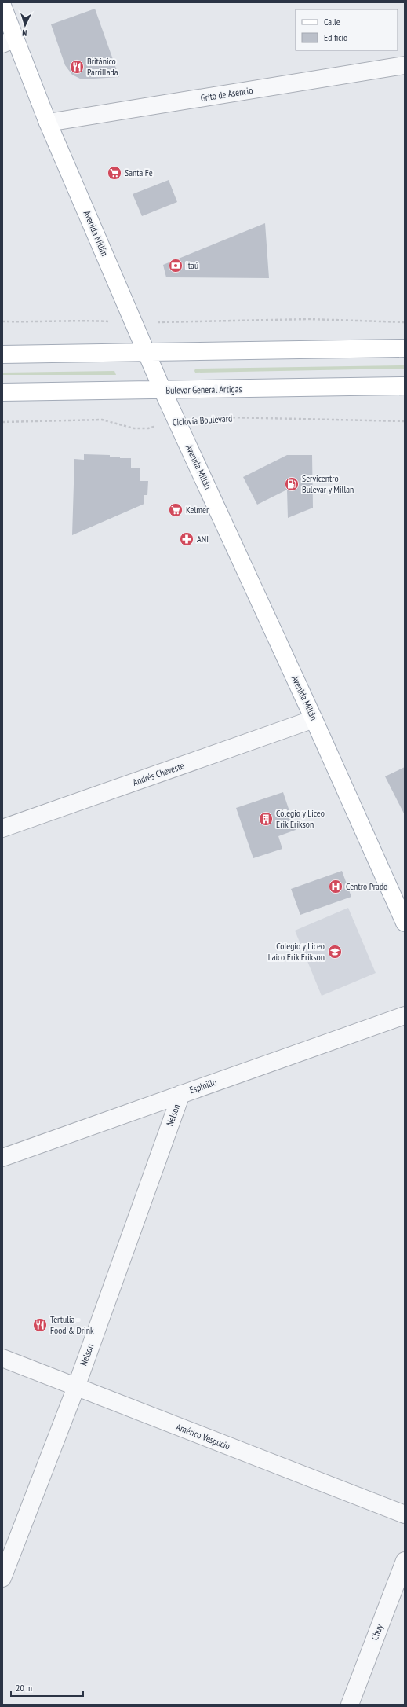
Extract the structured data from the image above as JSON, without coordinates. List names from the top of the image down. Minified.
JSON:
{"streets":{"main road":["Avenida Millán","Bulevar General Artigas"],"street":["Grito de Asencio","Andrés Cheveste","Espinillo","Nelson","Américo Vespucio","Chuy"],"path":["Ciclovía Boulevard"]},"crossings":[["Grito de Asencio","Avenida Millán"],["Avenida Millán","Bulevar General Artigas"],["Avenida Millán","Ciclovía Boulevard"],["Avenida Millán","Andrés Cheveste"],["Espinillo","Nelson"],["Nelson","Américo Vespucio"]],"places":{"restaurant":["Británico Parrillada","Tertulia - Food & Drink"],"supermarket":["Santa Fe","Kelmer"],"bank":["Itaú"],"fuel station":["Servicentro Bulevar y Millan"],"pharmacy":["ANI"],"building":["Colegio y Liceo Erik Erikson"],"hospital":["Centro Prado"],"school or university":["Colegio y Liceo Laico Erik Erikson"]},"legend":["Calle","Edificio"],"scale_bar":"20 m","north":"bottom"}
